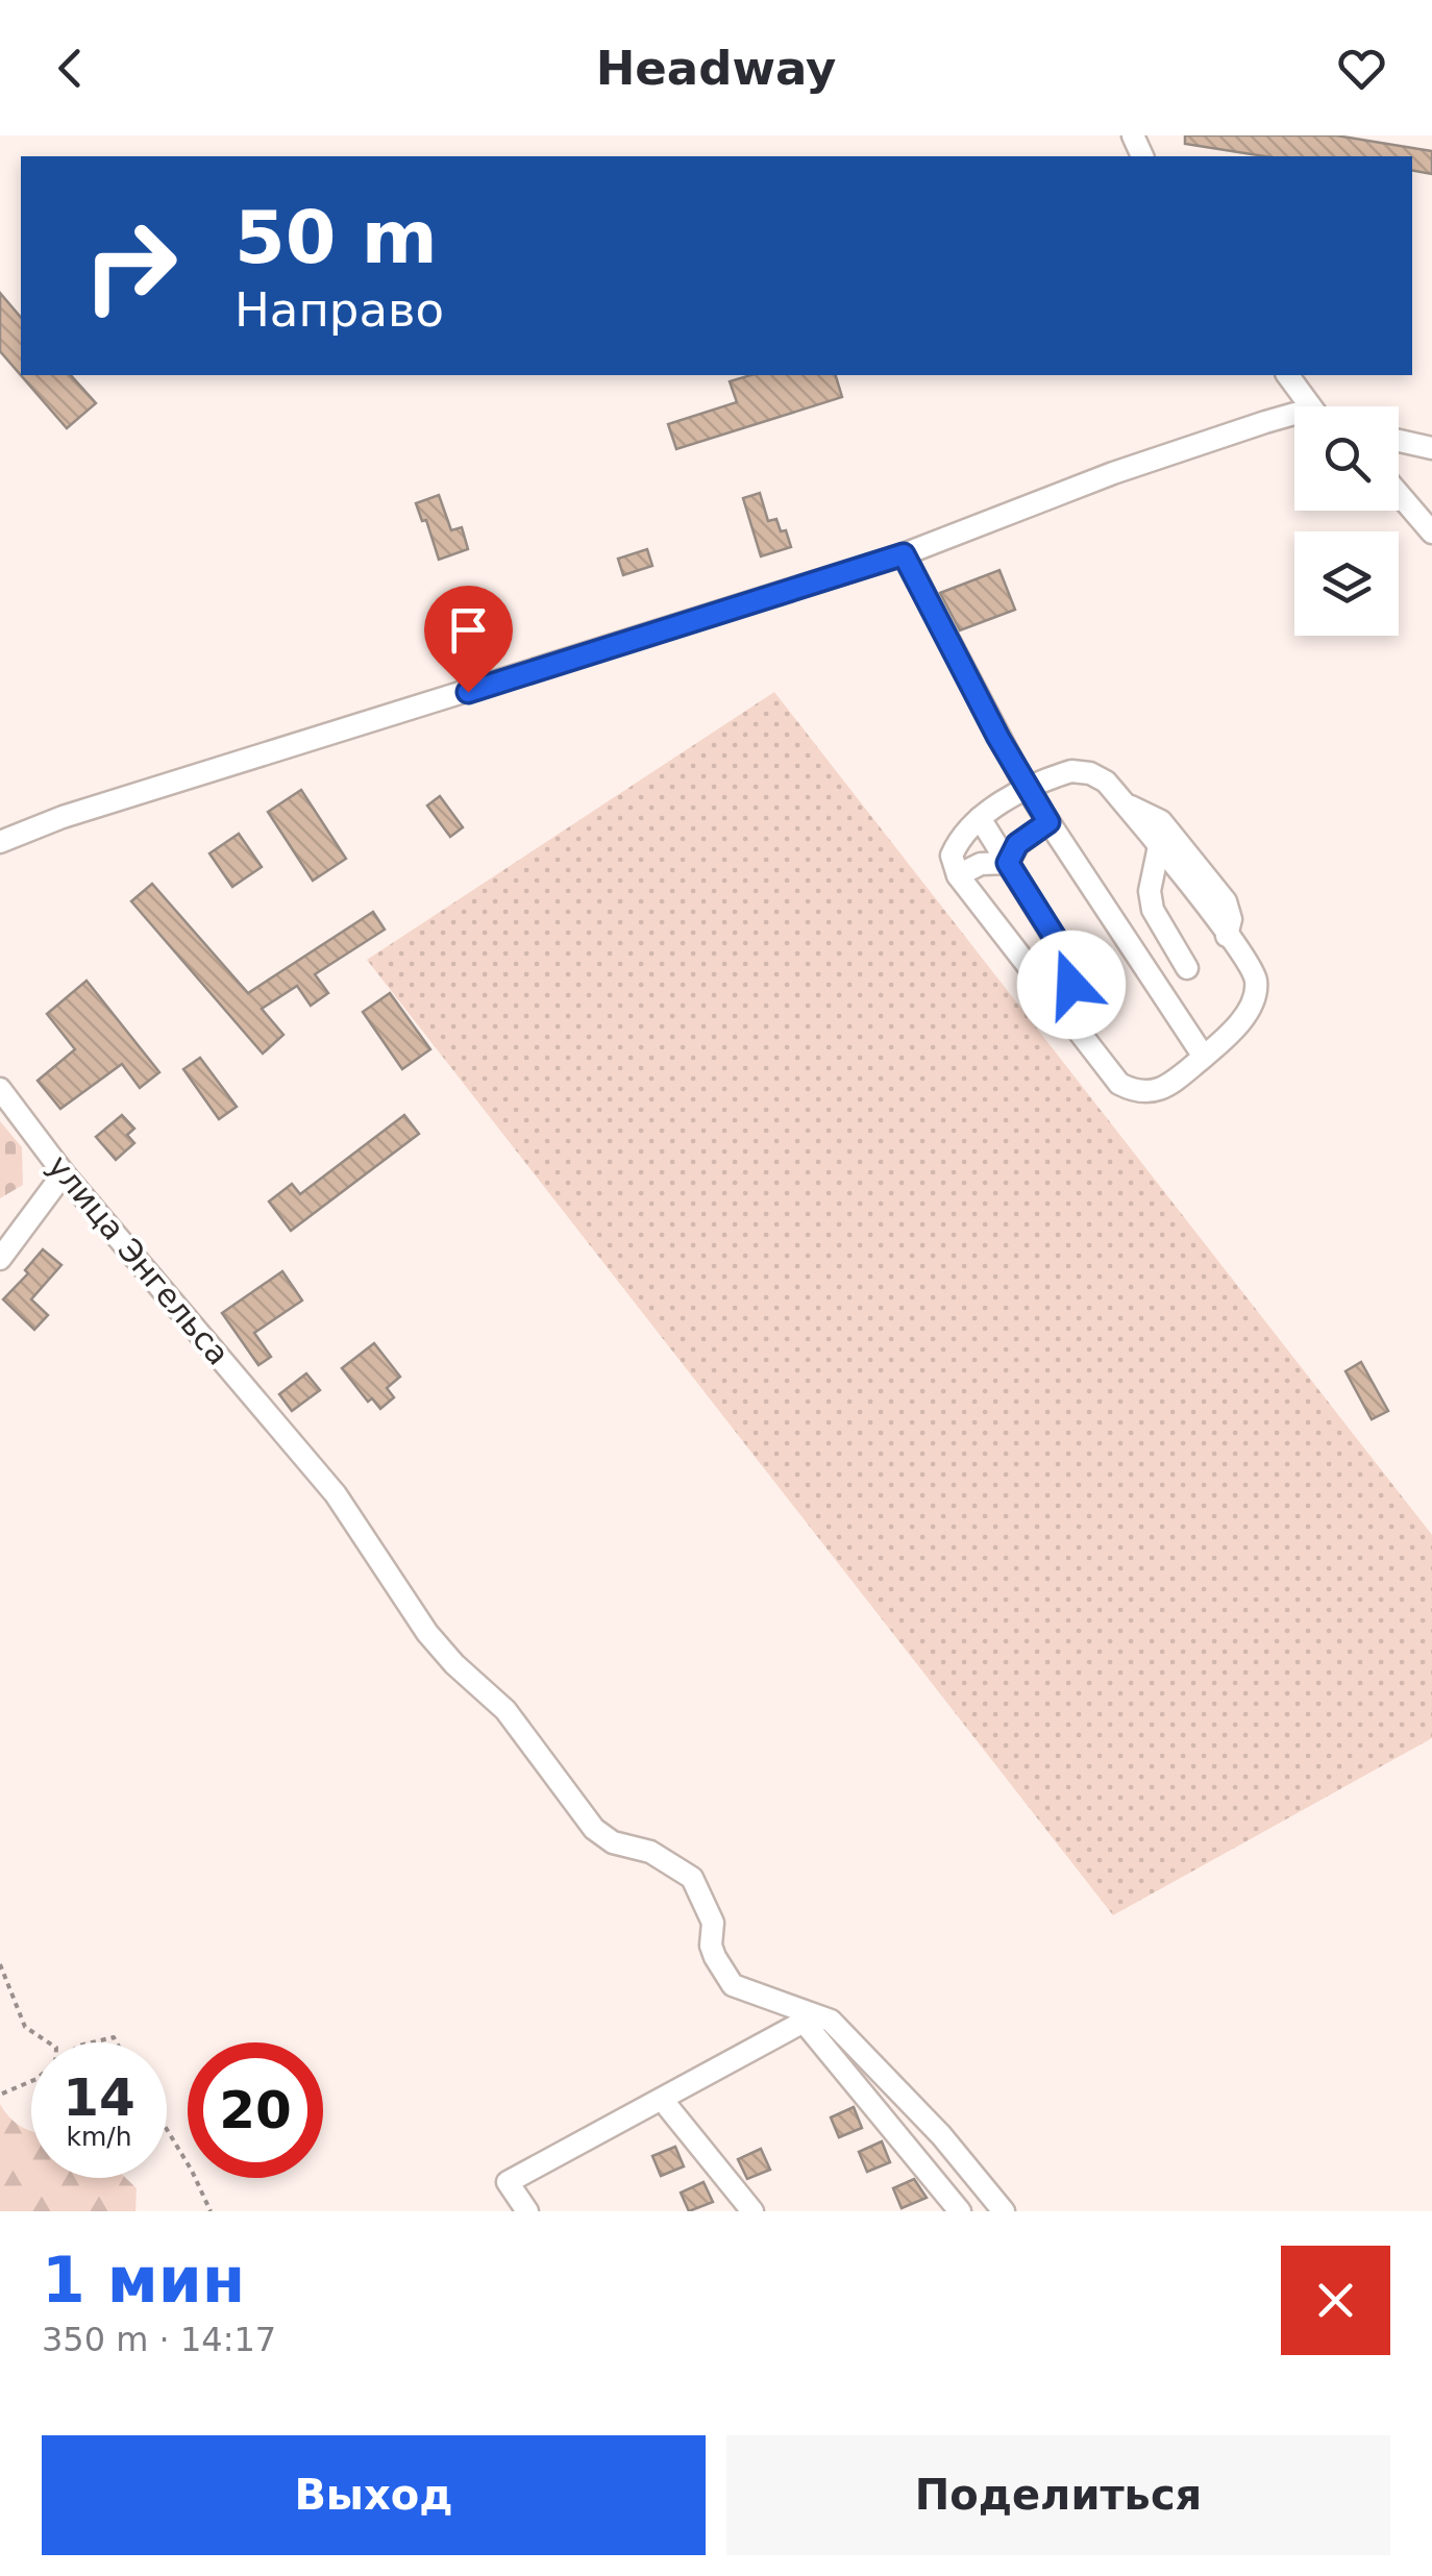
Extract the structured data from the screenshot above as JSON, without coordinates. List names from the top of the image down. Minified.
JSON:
{"streets":{"street":["улица Энгельса"]},"page":{"header":"Headway","turn":["50 m","Направо"],"speed":"14 km/h","limit":"20","heading":["1 мин","350 m · 14:17"],"buttons":["Выход","Поделиться"]}}
